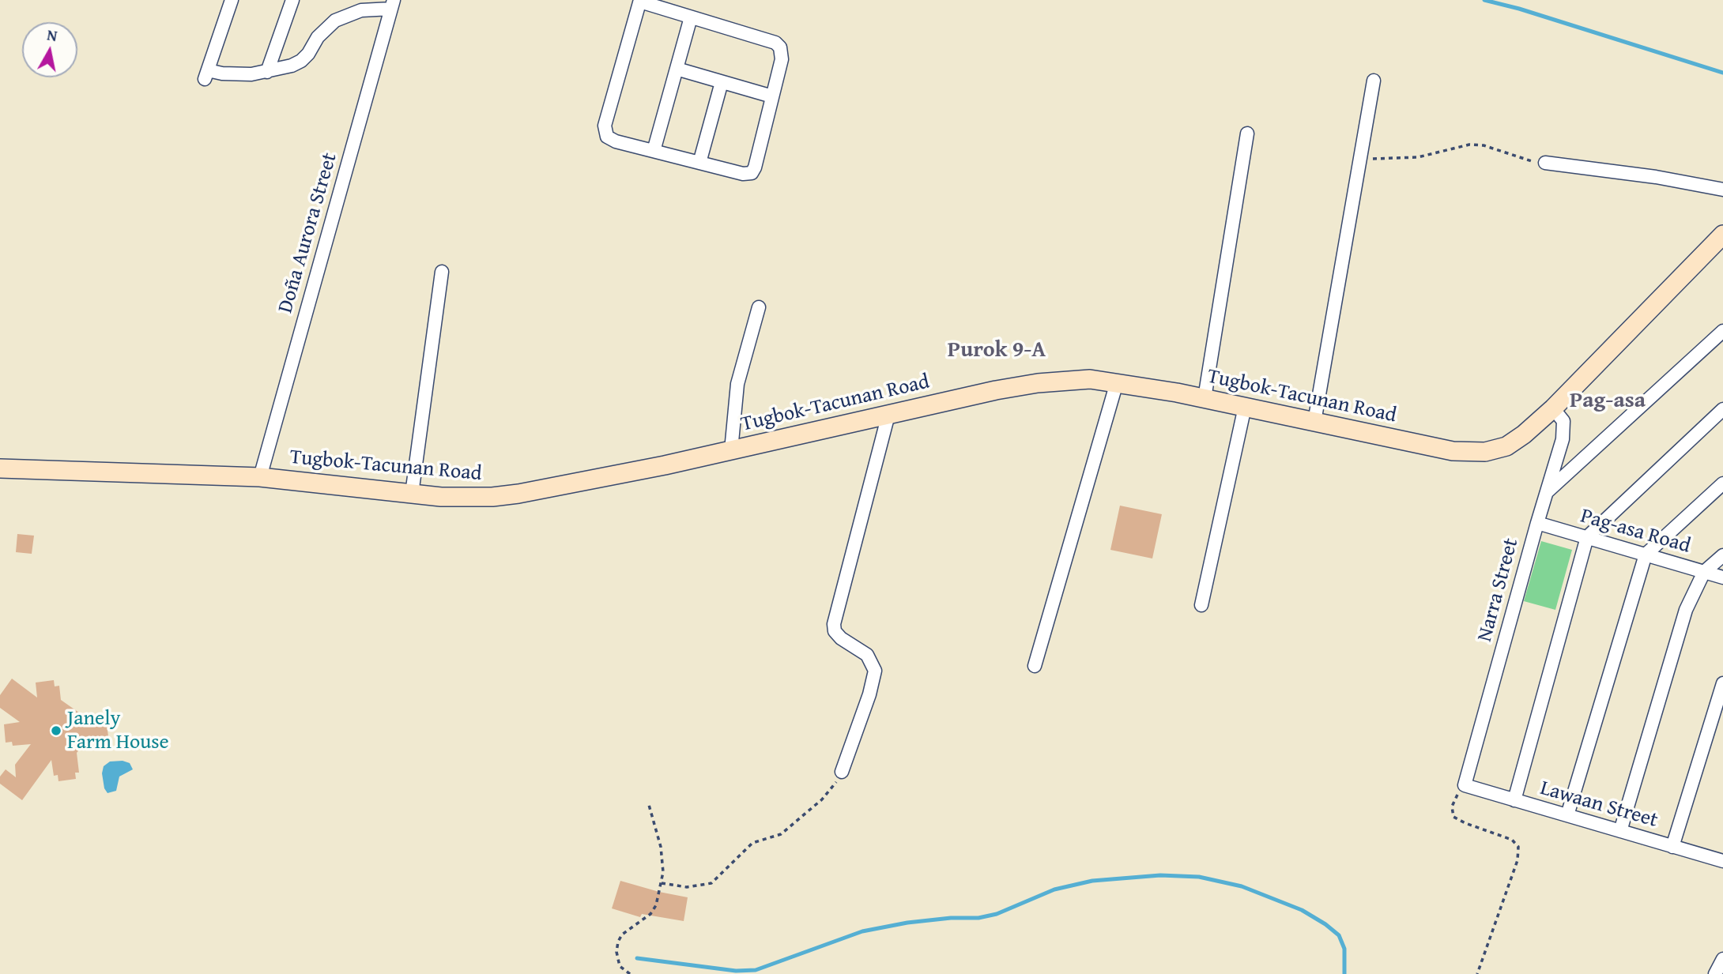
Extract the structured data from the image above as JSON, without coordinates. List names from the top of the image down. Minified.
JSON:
{"streets":{"street":["Doña Aurora Street","Tugbok-Tacunan Road","Pag-asa Road","Narra Street","Lawaan Street"]},"crossings":[["Doña Aurora Street","Tugbok-Tacunan Road"],["Tugbok-Tacunan Road","Narra Street"],["Pag-asa Road","Narra Street"],["Narra Street","Lawaan Street"]],"districts":["Purok 9-A","Pag-asa"],"places":["Janely Farm House"],"north":"top"}
